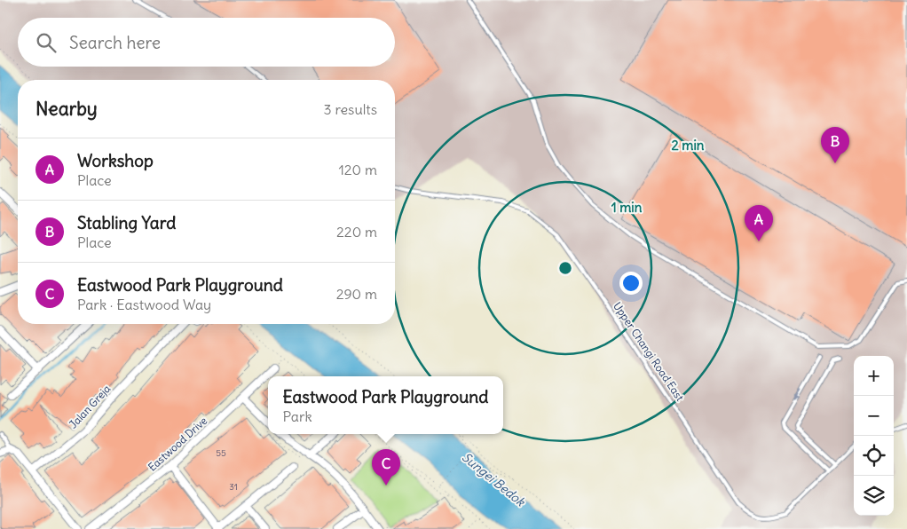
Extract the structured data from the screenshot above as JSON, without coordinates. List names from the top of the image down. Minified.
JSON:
{"streets":{"street":["Jalan Greja","Eastwood Drive"],"lane":["Upper Changi Road East"]},"water":["Sungei Bedok"],"house_numbers":["55","31"],"page":{"search":"Search here","heading":["Nearby","3 results"],"pins":["B","A","C"],"list":[{"mark":"A","name":"Workshop","note":"Place","value":"120 m"},{"mark":"B","name":"Stabling Yard","note":"Place","value":"220 m"},{"mark":"C","name":"Eastwood Park Playground","note":"Park · Eastwood Way","value":"290 m"}],"map_buttons":["+","−"],"popup":["Eastwood Park Playground","Park"]},"rings":["2 min","1 min"]}
